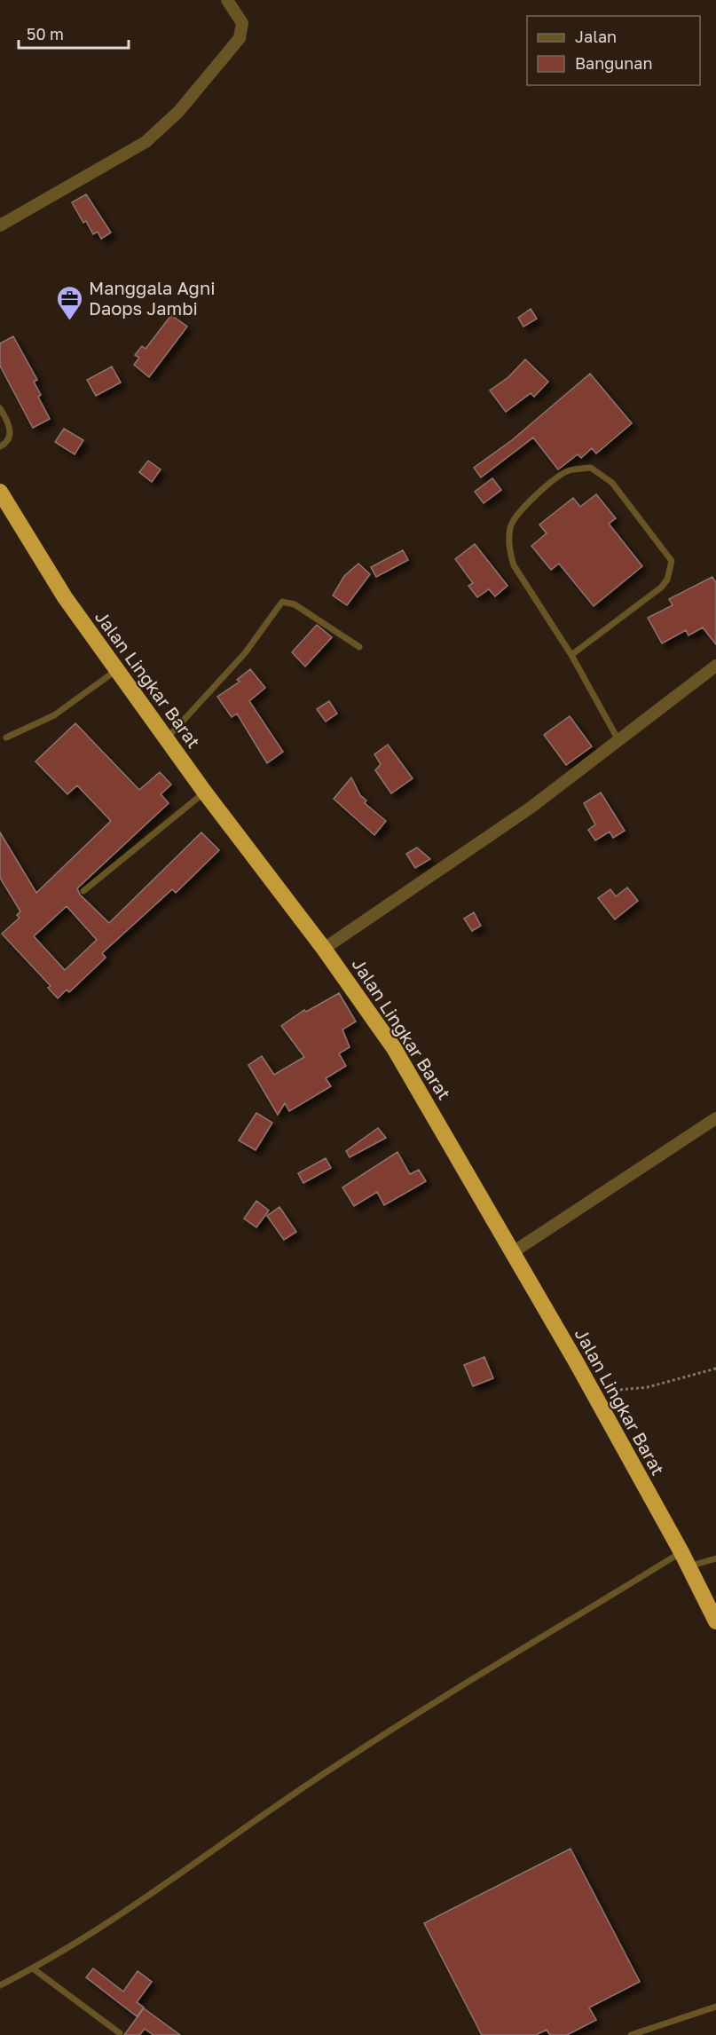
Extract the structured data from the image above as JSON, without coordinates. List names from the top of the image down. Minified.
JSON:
{"streets":{"highway":["Jalan Lingkar Barat"]},"places":{"office":["Manggala Agni Daops Jambi"]},"legend":["Jalan","Bangunan"],"scale_bar":"50 m"}
